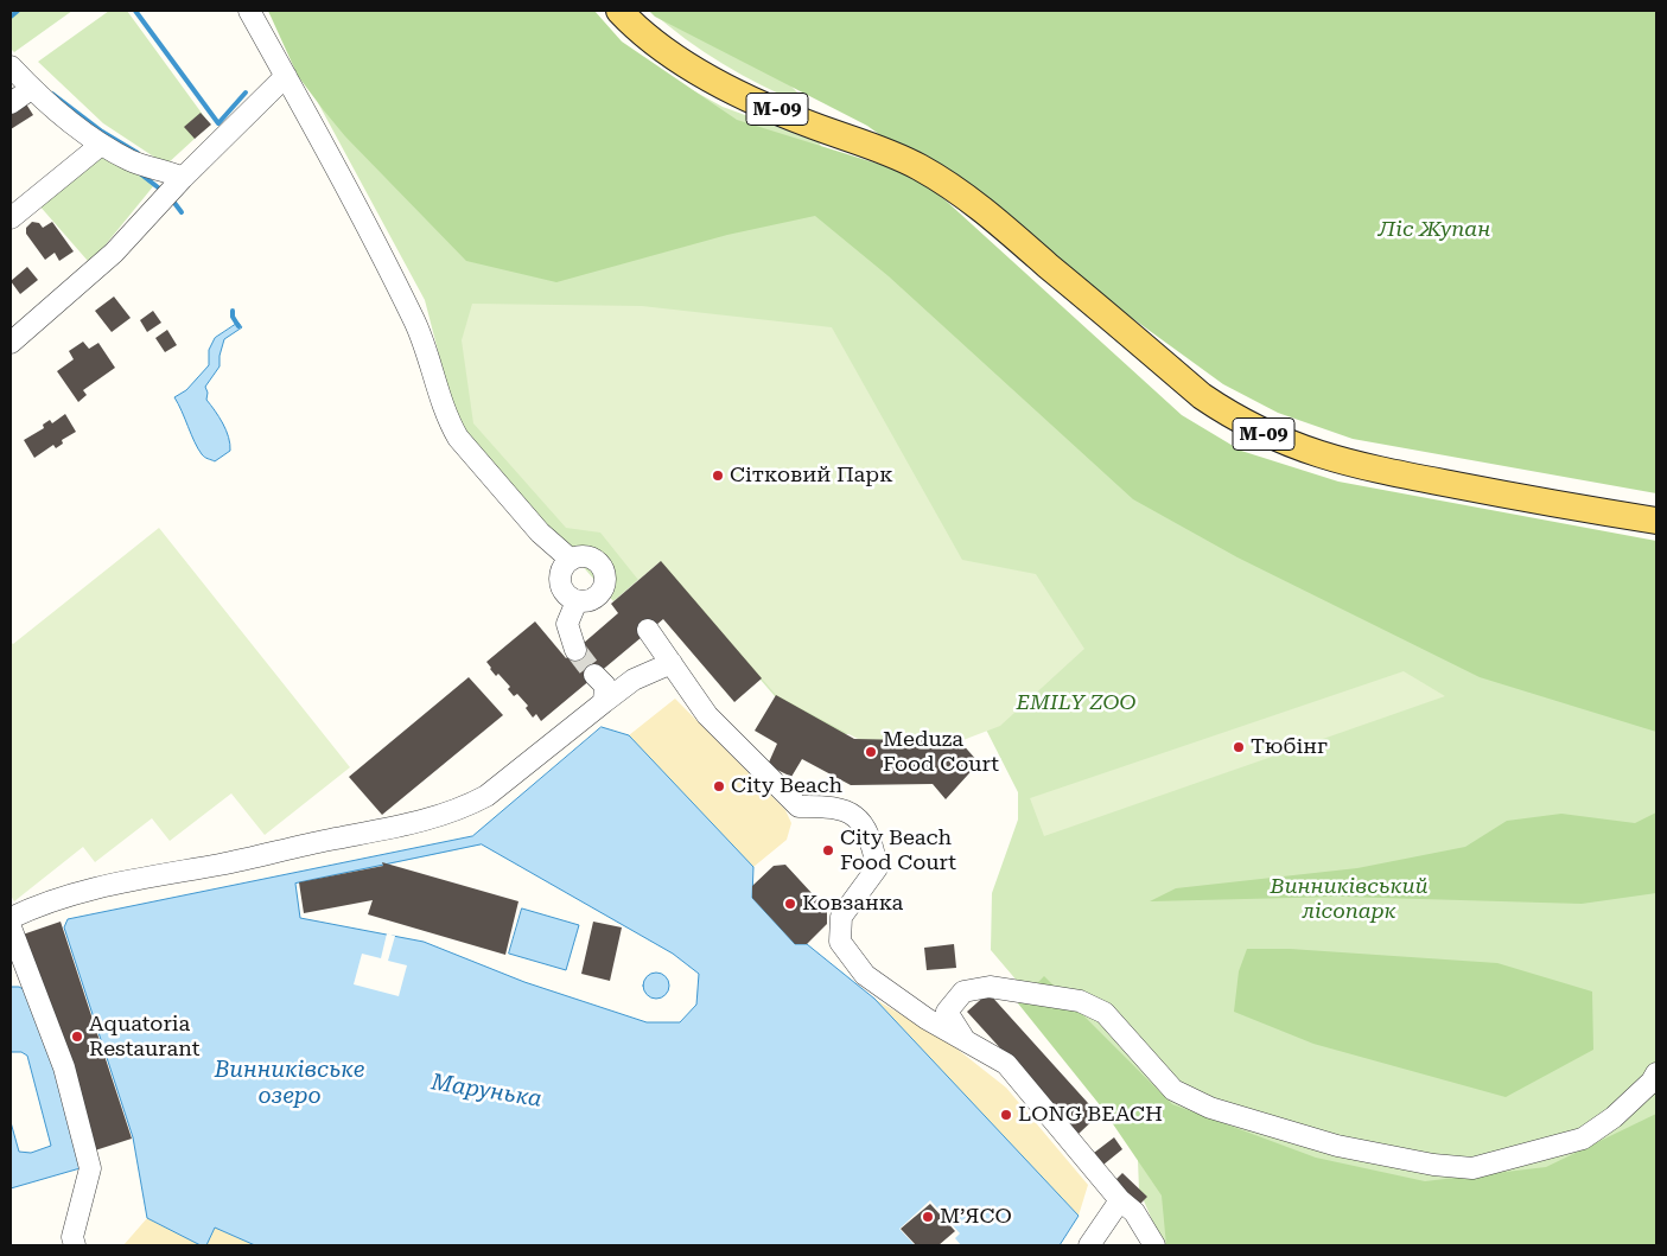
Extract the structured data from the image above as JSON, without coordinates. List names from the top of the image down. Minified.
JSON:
{"streets":{"main road":["М-09"]},"water":["Винниківське озеро","Марунька"],"parks":["Ліс Жупан","EMILY ZOO","Винниківський лісопарк"],"places":["Сітковий Парк","Тюбінг","Meduza Food Court","City Beach","City Beach Food Court","Ковзанка","Aquatoria Restaurant","LONG BEACH","М’ЯСО"]}
